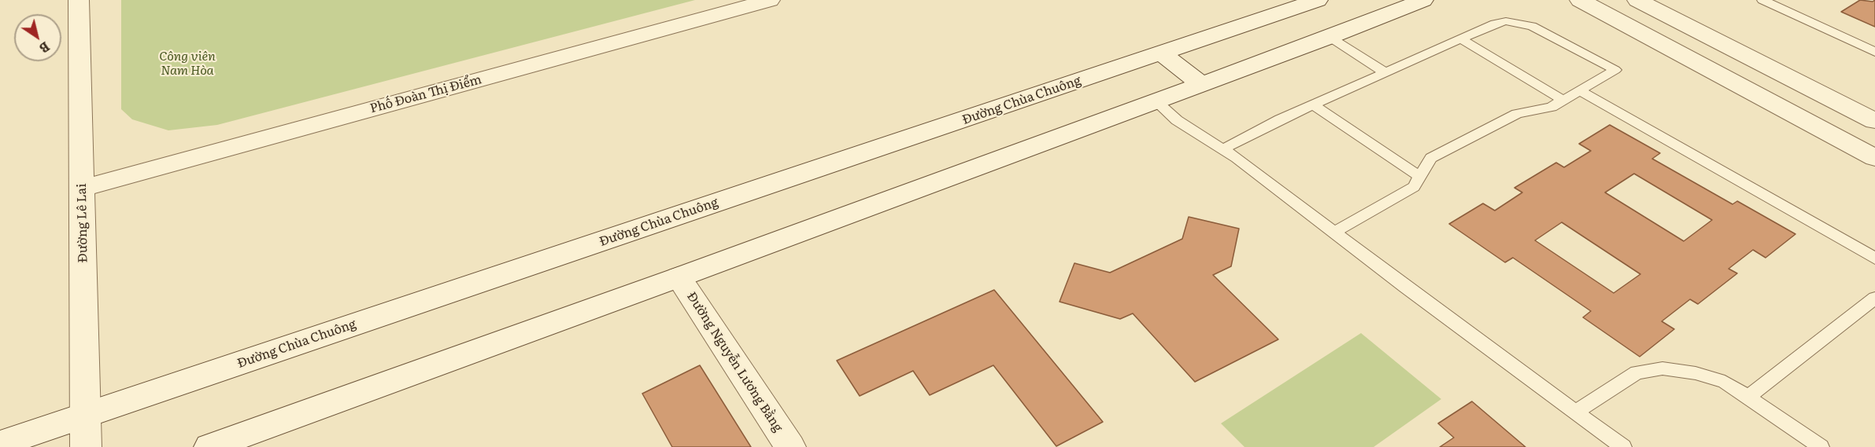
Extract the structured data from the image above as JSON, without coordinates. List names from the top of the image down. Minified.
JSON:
{"streets":{"main road":["Phố Đoàn Thị Điểm","Đường Chùa Chuông","Đường Lê Lai","Đường Nguyễn Lương Bằng"]},"crossings":[["Phố Đoàn Thị Điểm","Đường Lê Lai"],["Đường Chùa Chuông","Đường Lê Lai"]],"parks":["Công viên Nam Hòa"],"north":"bottom right"}
